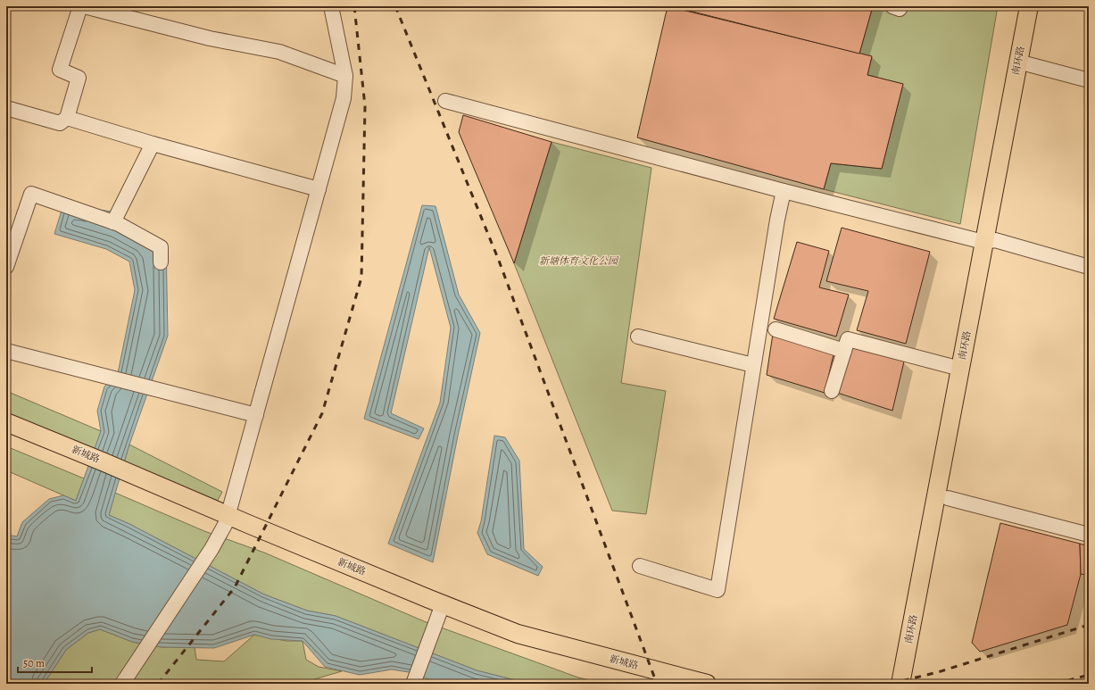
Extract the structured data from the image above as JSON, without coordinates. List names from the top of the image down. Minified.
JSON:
{"streets":{"main road":["南环路","新城路"]},"parks":["新塘体育文化公园"],"scale_bar":"50 m"}
